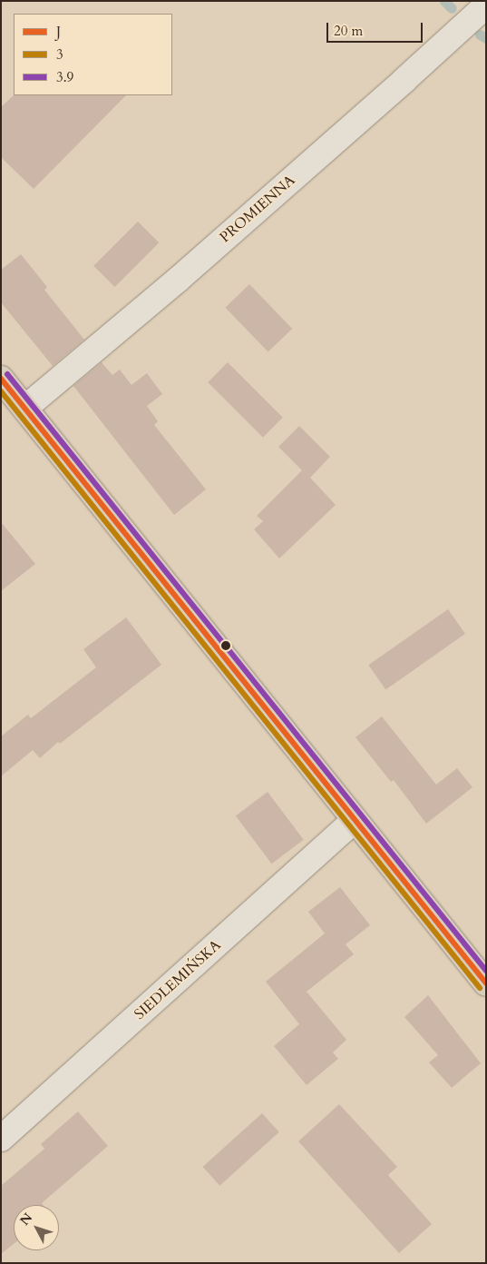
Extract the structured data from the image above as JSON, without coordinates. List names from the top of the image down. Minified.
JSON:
{"streets":{"street":["PROMIENNA","SIEDLEMIŃSKA"]},"lines":["transit line 3.9","transit line J","transit line 3"],"legend":["J","3","3.9"],"scale_bar":"20 m","north":"top left"}
